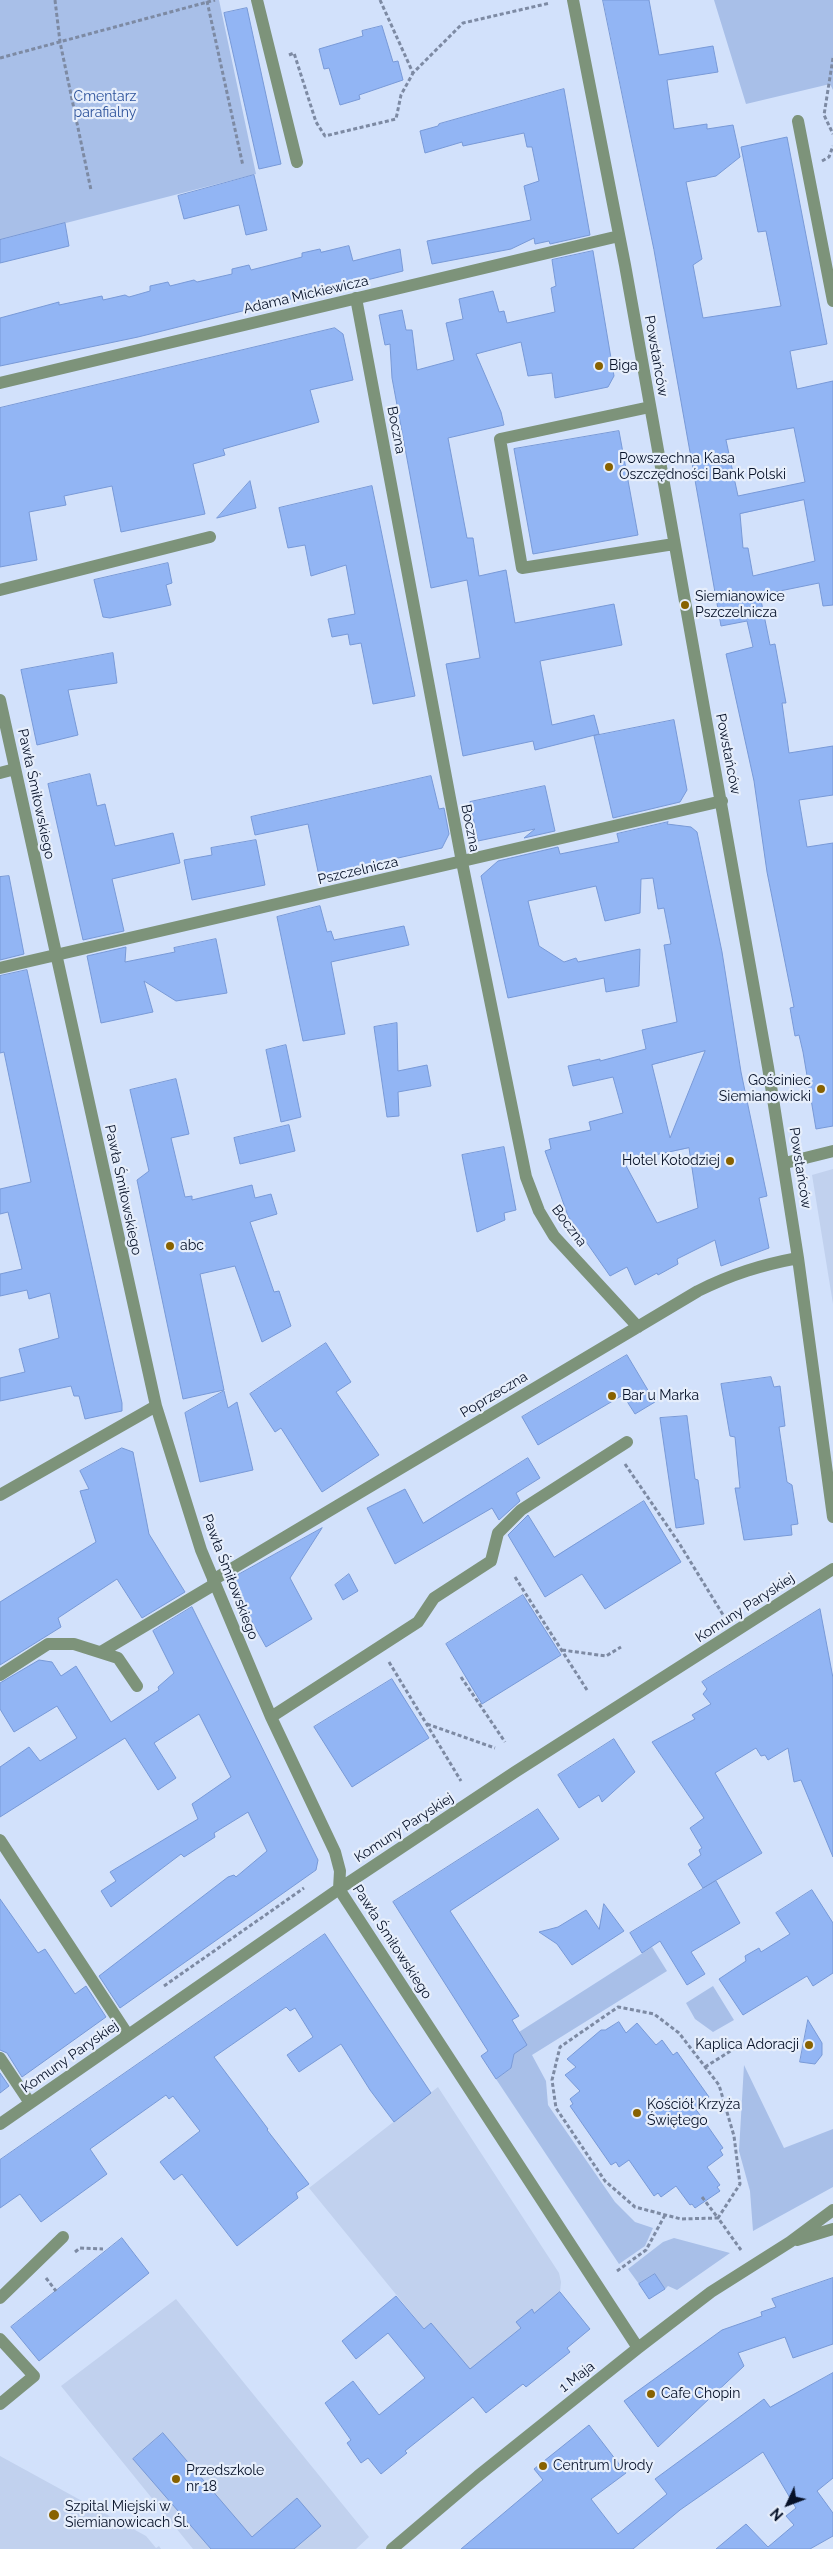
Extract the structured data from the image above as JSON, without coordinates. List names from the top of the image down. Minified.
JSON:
{"streets":{"street":["Adama Mickiewicza","Powstańców","Boczna","Pawła Śmiłowskiego","Pszczelnicza","Poprzeczna","Komuny Paryskiej","1 Maja"]},"crossings":[["Adama Mickiewicza","Powstańców"],["Adama Mickiewicza","Boczna"],["Powstańców","Pszczelnicza"],["Powstańców","Poprzeczna"],["Boczna","Pszczelnicza"],["Boczna","Poprzeczna"],["Pawła Śmiłowskiego","Pszczelnicza"],["Pawła Śmiłowskiego","Poprzeczna"],["Pawła Śmiłowskiego","Komuny Paryskiej"],["Pawła Śmiłowskiego","1 Maja"]],"parks":["Cmentarz parafialny"],"places":["Biga","Powszechna Kasa Oszczędności Bank Polski","Siemianowice Pszczelnicza","Gościniec Siemianowicki","Hotel Kołodziej","abc","Bar u Marka","Kaplica Adoracji","Kościół Krzyża Świętego","Cafe Chopin","Centrum Urody","Przedszkole nr 18","Szpital Miejski w Siemianowicach Śl."],"north":"bottom left"}
